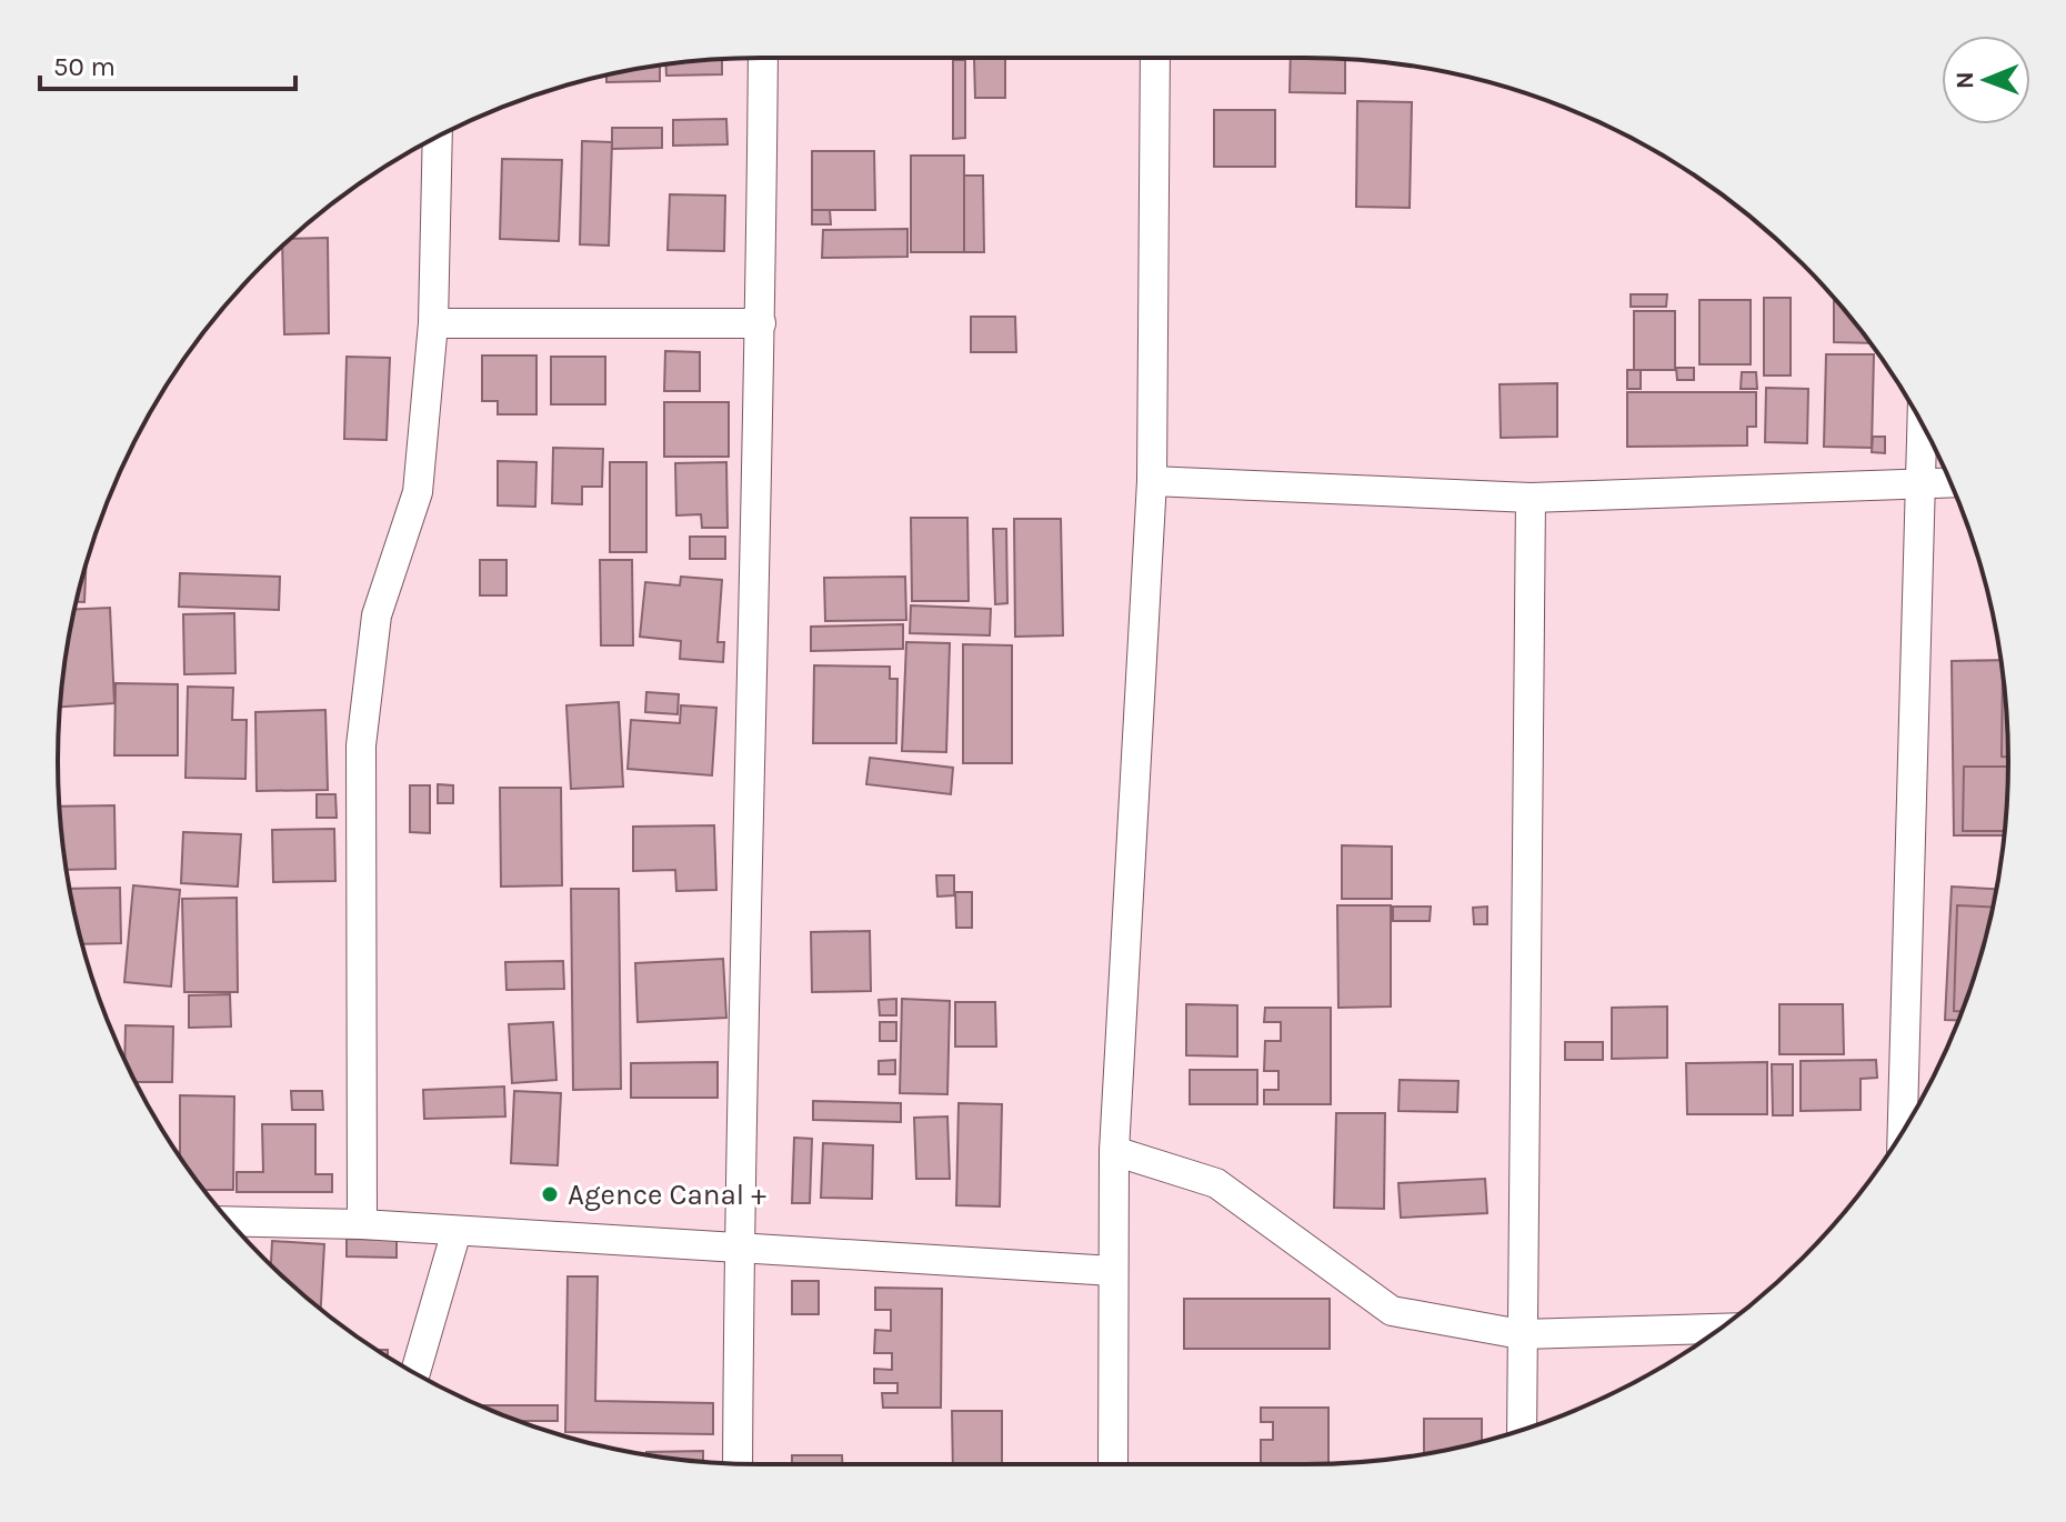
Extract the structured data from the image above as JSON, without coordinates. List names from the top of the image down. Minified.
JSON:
{"places":["Agence Canal +"],"scale_bar":"50 m","north":"left"}
